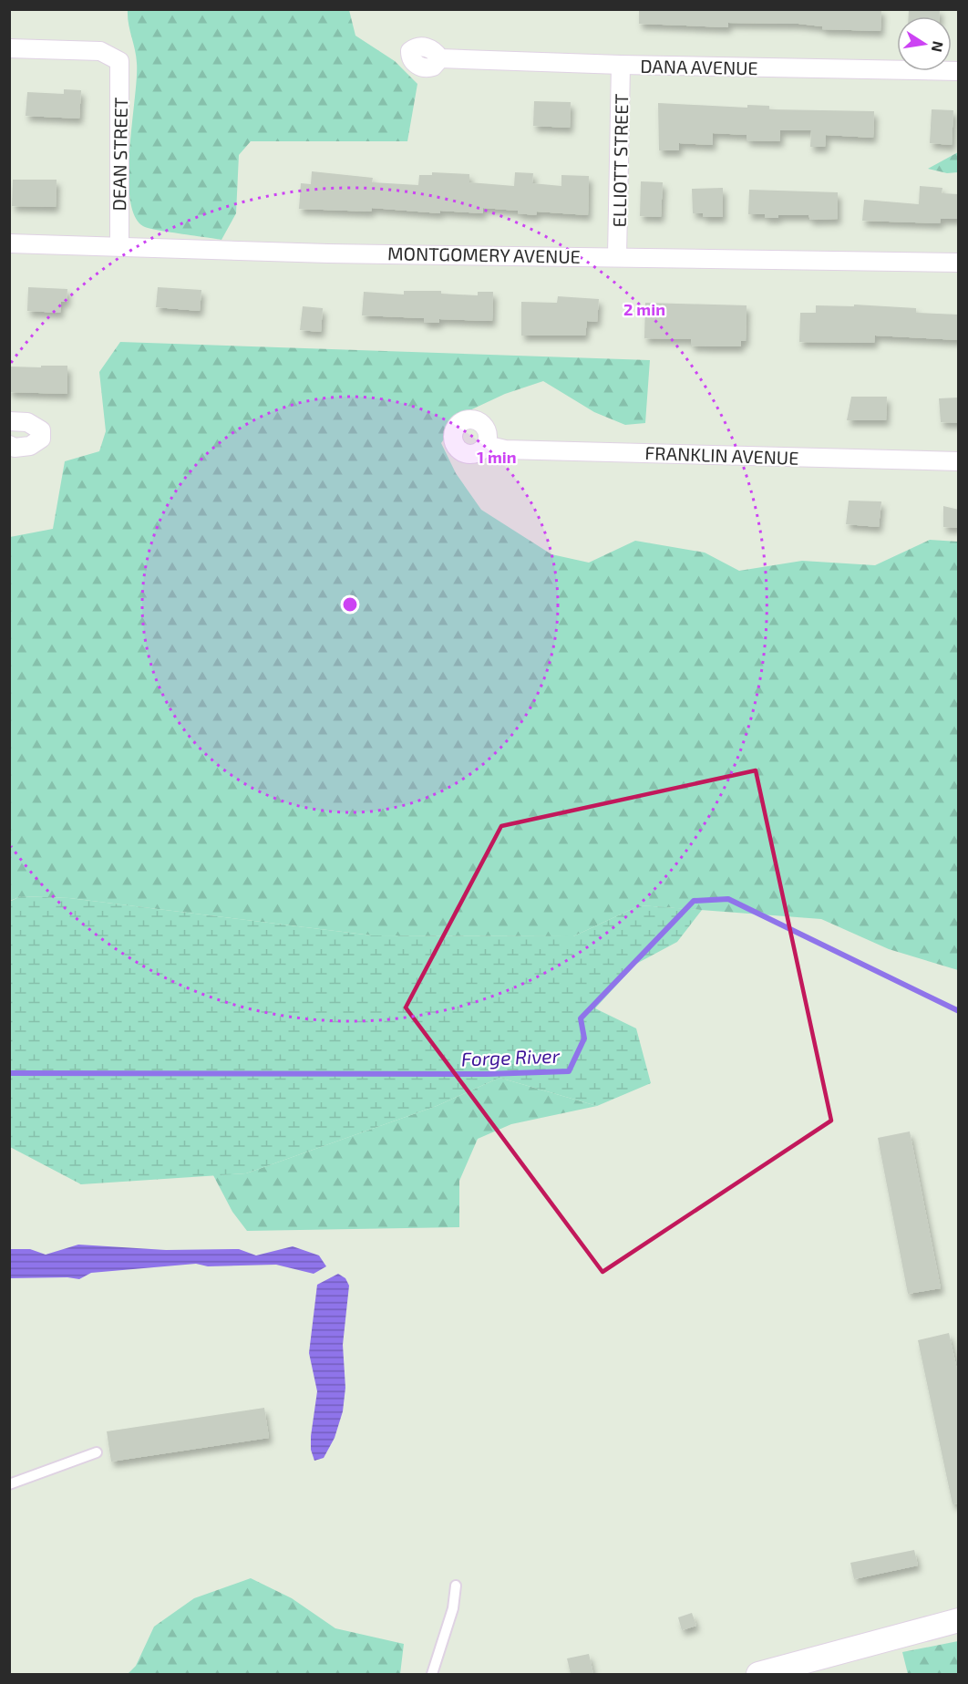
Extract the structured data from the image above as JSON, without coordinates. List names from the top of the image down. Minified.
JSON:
{"streets":{"street":["DANA AVENUE","DEAN STREET","ELLIOTT STREET","MONTGOMERY AVENUE","FRANKLIN AVENUE"]},"crossings":[["DANA AVENUE","ELLIOTT STREET"],["DEAN STREET","MONTGOMERY AVENUE"],["ELLIOTT STREET","MONTGOMERY AVENUE"]],"water":["Forge River"],"north":"right","rings":["2 min","1 min"]}
